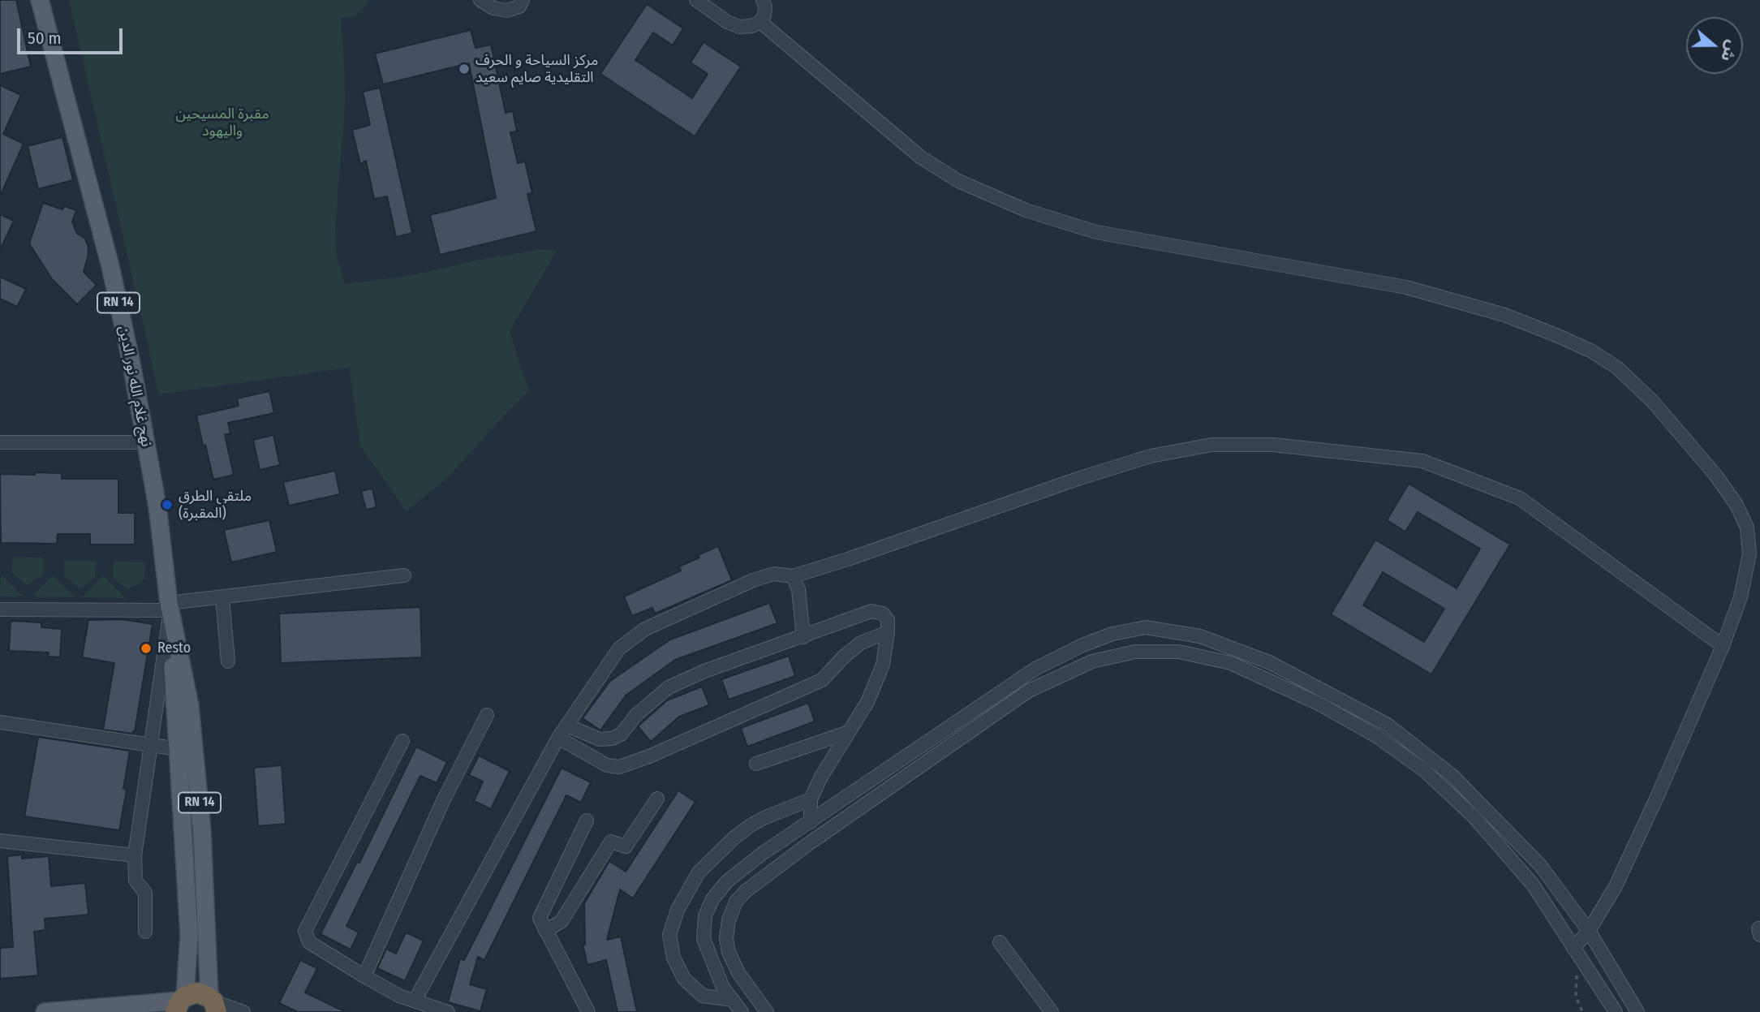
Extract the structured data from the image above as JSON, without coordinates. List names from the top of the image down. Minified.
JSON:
{"streets":{"main road":["RN 14","نهج غلام الله نور الدين"]},"crossings":[["RN 14","نهج غلام الله نور الدين"]],"parks":["مقبرة المسيحين واليهود"],"places":["مركز السياحة و الحرف التقليدية صايم سعيد","ملتقى الطرق (المقبرة)","Resto"],"scale_bar":"50 m","north":"right"}
